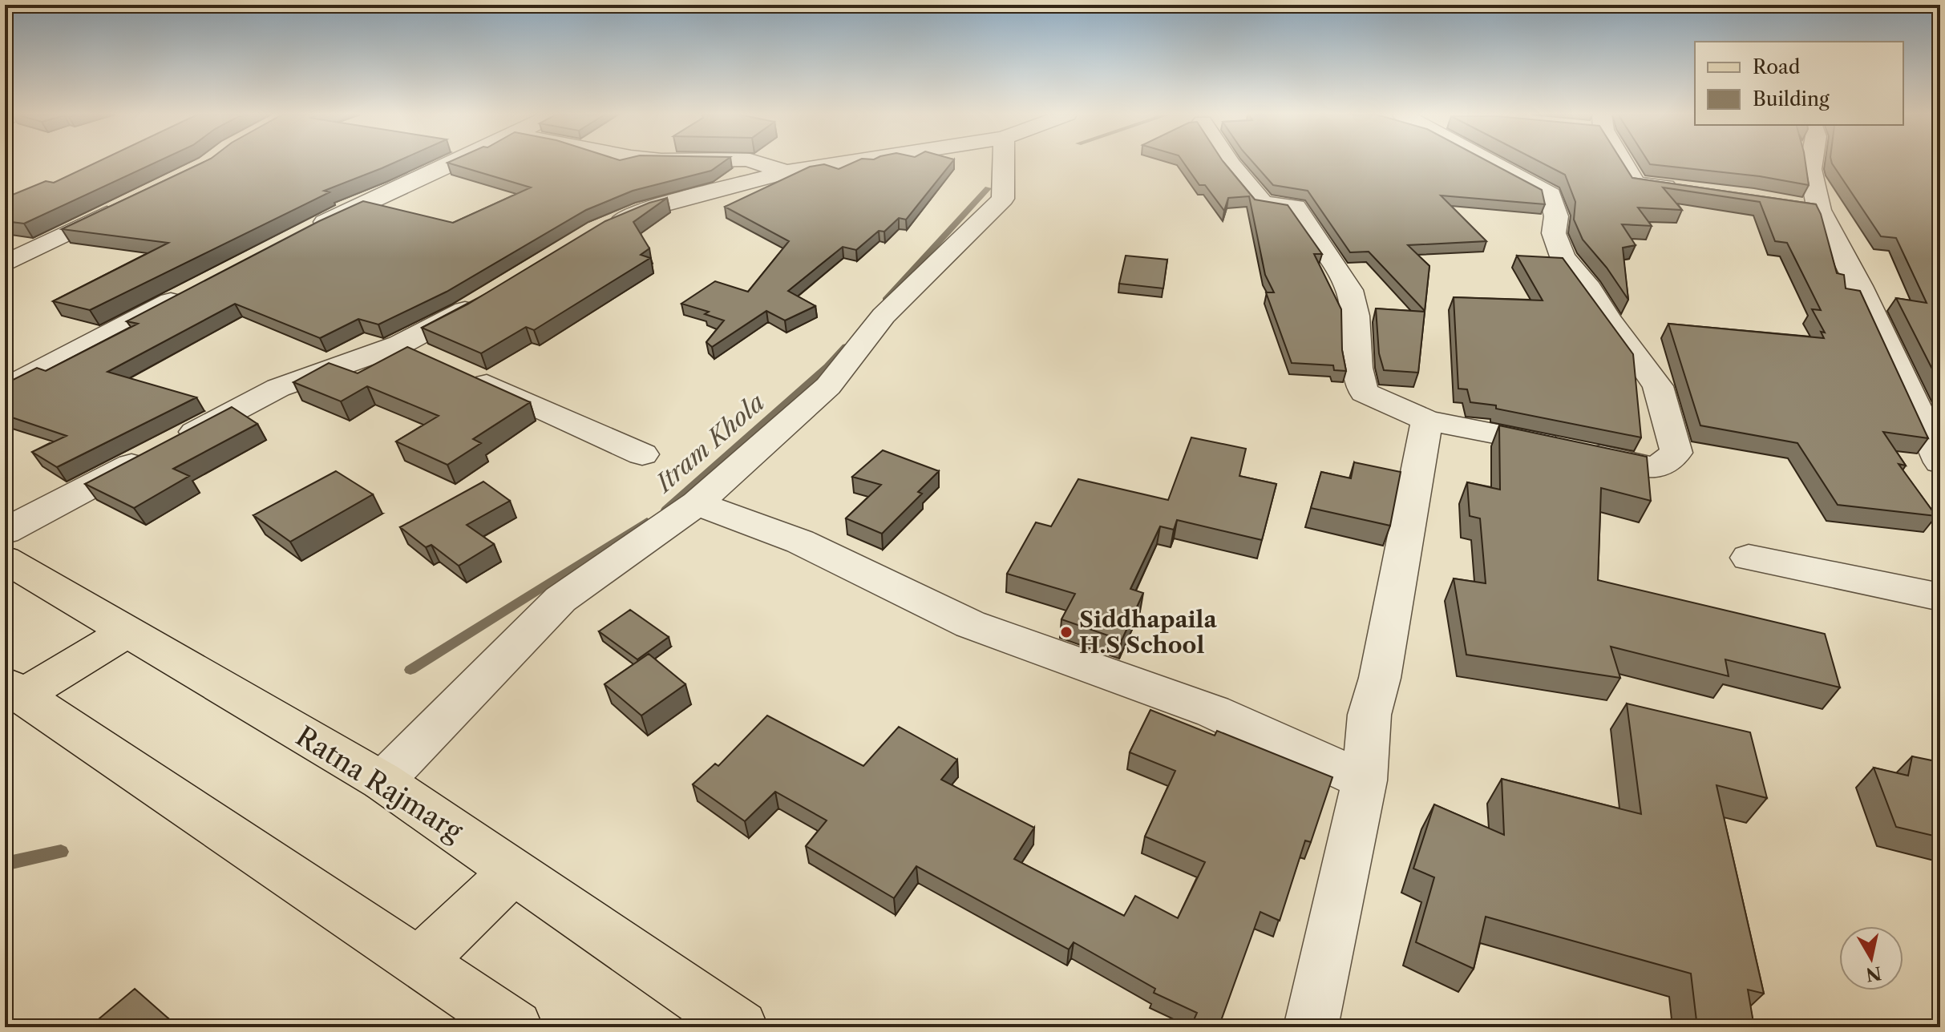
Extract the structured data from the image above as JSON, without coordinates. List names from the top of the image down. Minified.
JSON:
{"streets":{"main road":["Ratna Rajmarg"]},"water":["Itram Khola"],"places":["Siddhapaila H.S School"],"legend":["Road","Building"],"north":"bottom"}
